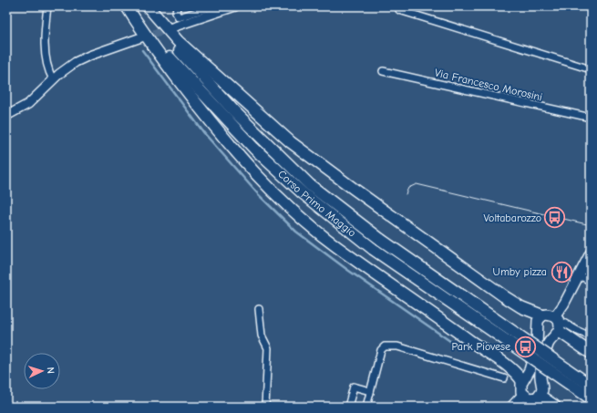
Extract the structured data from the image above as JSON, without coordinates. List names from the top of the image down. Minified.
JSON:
{"streets":{"highway":["Corso Primo Maggio"],"street":["Via Francesco Morosini"]},"places":{"bus stop":["Voltabarozzo","Park Piovese"],"restaurant":["Umby pizza"]},"north":"right"}
